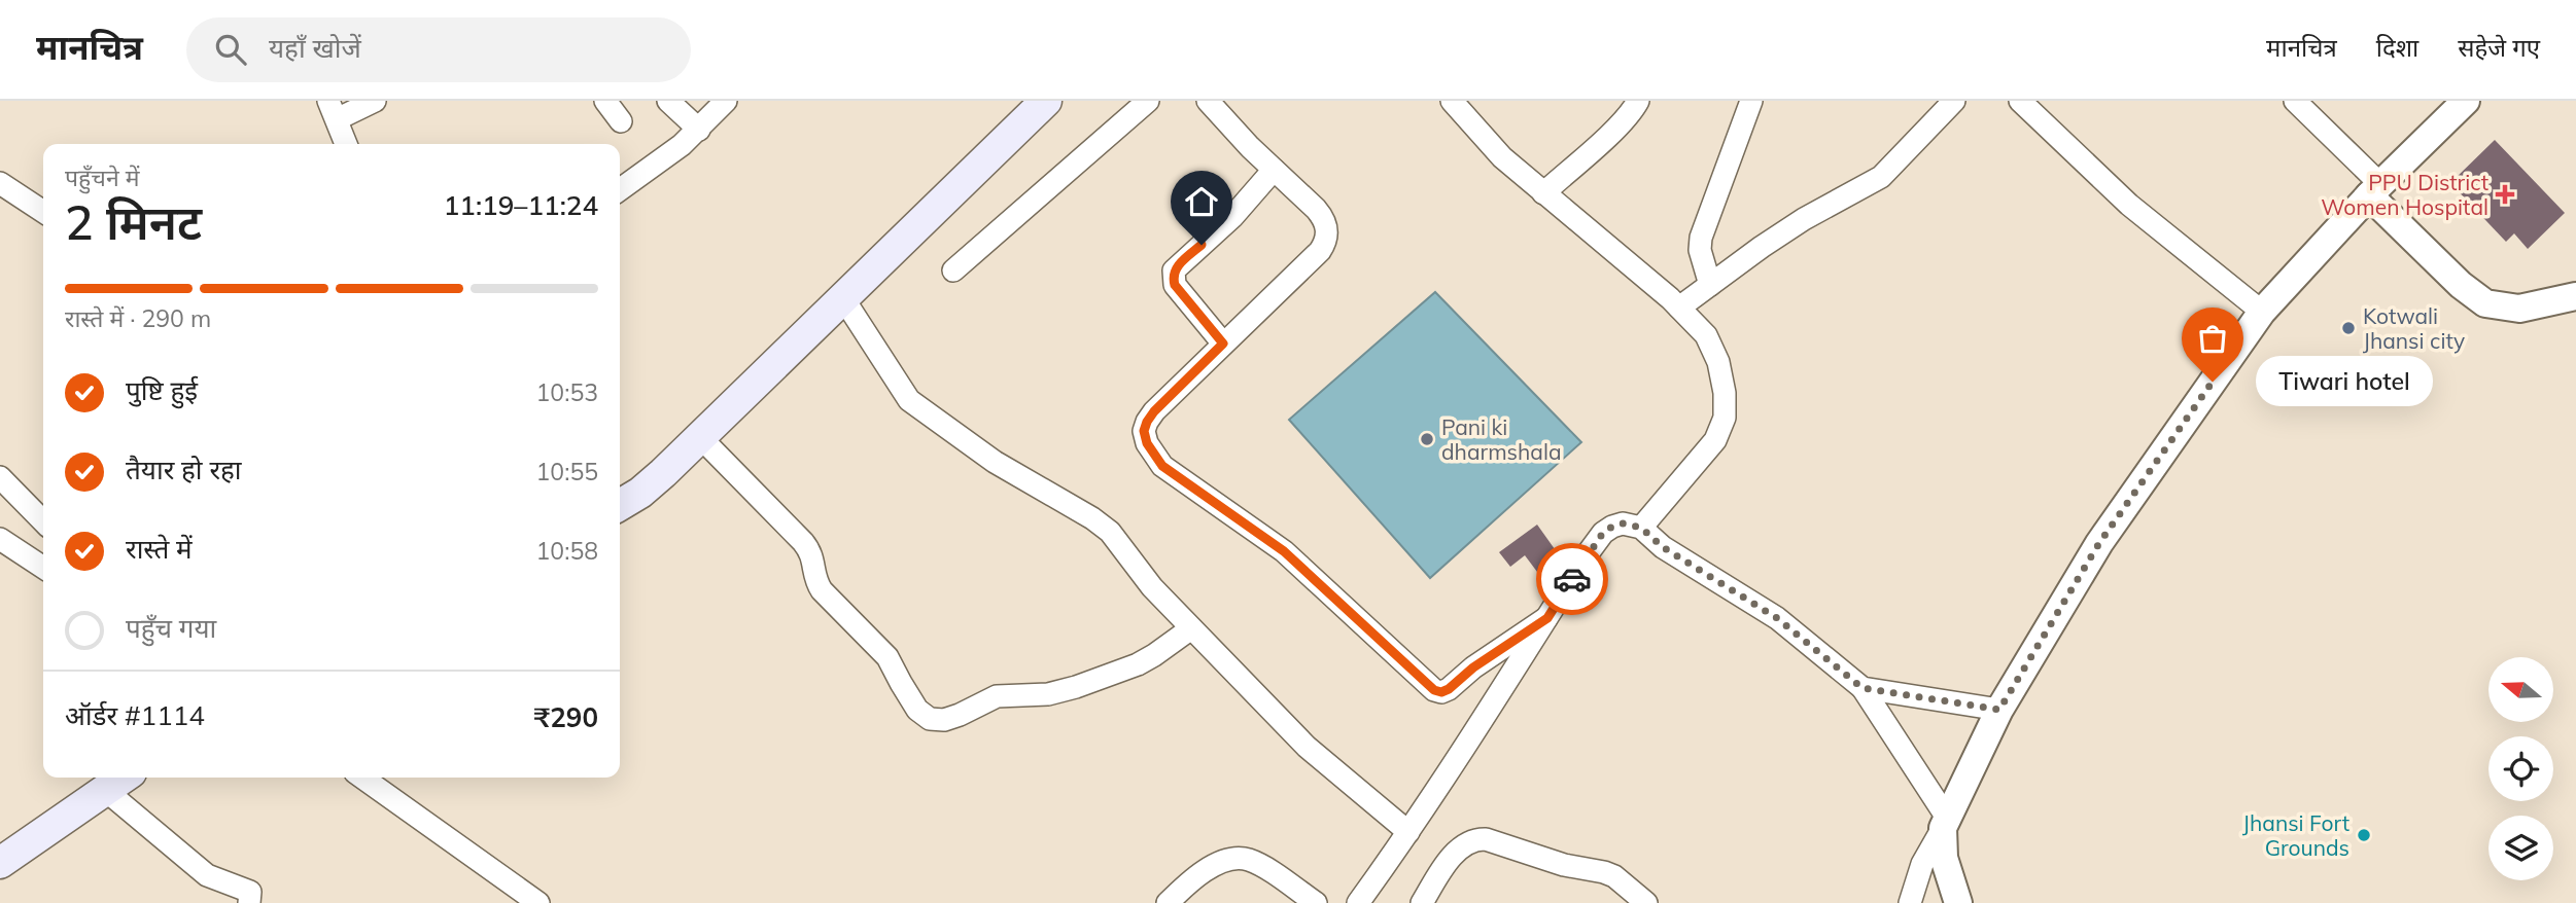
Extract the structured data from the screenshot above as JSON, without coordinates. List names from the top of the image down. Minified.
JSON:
{"places":{"health":["PPU District Women Hospital"],"other":["Kotwali Jhansi city","Tiwari hotel","Pani ki dharmshala","Jhansi Fort Grounds"]},"north":"left","page":{"header":"मानचित्र","search":"यहाँ खोजें","nav":["मानचित्र","दिशा","सहेजे गए"],"heading":["2 मिनट","पहुँचने में","11:19–11:24"],"panel":["ऑर्डर #1114","₹290"],"bar":"रास्ते में · 290 m","list":[["पुष्टि हुई","10:53"],["तैयार हो रहा","10:55"],["रास्ते में","10:58"],"पहुँच गया"],"bubble":"Tiwari hotel"}}
